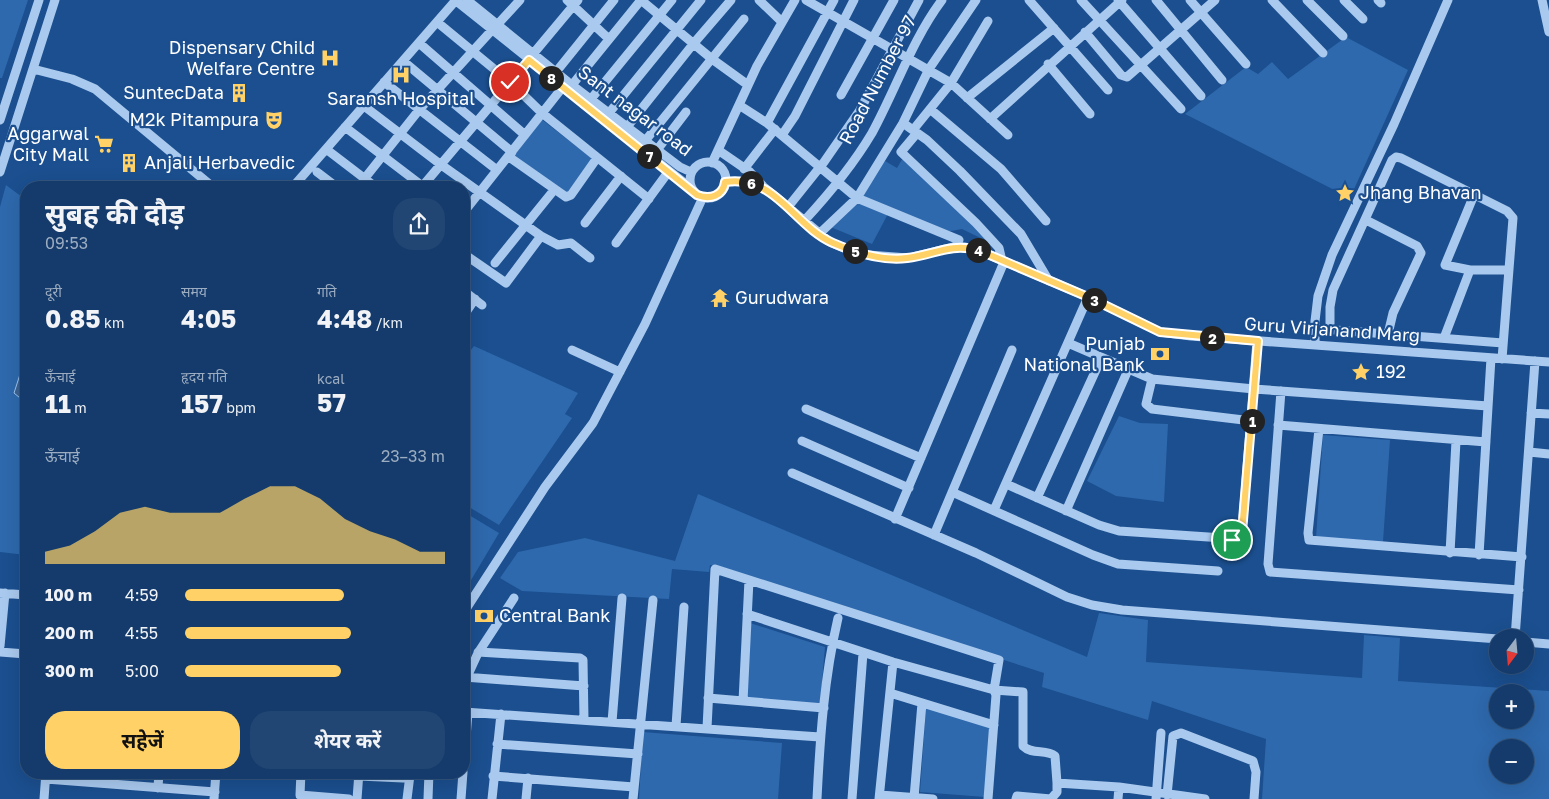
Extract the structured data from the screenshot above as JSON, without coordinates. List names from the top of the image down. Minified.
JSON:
{"streets":{"street":["Road Number 97","Sant nagar road","Guru Virjanand Marg"]},"crossings":[["Road Number 97","Guru Virjanand Marg"],["Sant nagar road","Guru Virjanand Marg"]],"places":{"hospital":["Dispensary Child Welfare Centre","Saransh Hospital"],"building":["SuntecData","Anjali Herbavedic"],"theatre":["M2k Pitampura"],"supermarket":["Aggarwal City Mall"],"place":["Jhang Bhavan","192"],"temple":["Gurudwara"],"bank":["Punjab National Bank","Central Bank"]},"north":"bottom","page":{"pins":["8","7","6","4","5","3","2","1"],"heading":["सुबह की दौड़","09:53"],"stats":[["दूरी","0.85 km"],["समय","4:05"],["गति","4:48 /km"],["ऊँचाई","11 m"],["हृदय गति","157 bpm"],["kcal","57"]],"chart":["ऊँचाई","23–33 m"],"list":[{"name":"100 m","note":"4:59"},{"name":"200 m","note":"4:55"},{"name":"300 m","note":"5:00"}],"map_buttons":["+","−"],"buttons":["सहेजें","शेयर करें"]}}
